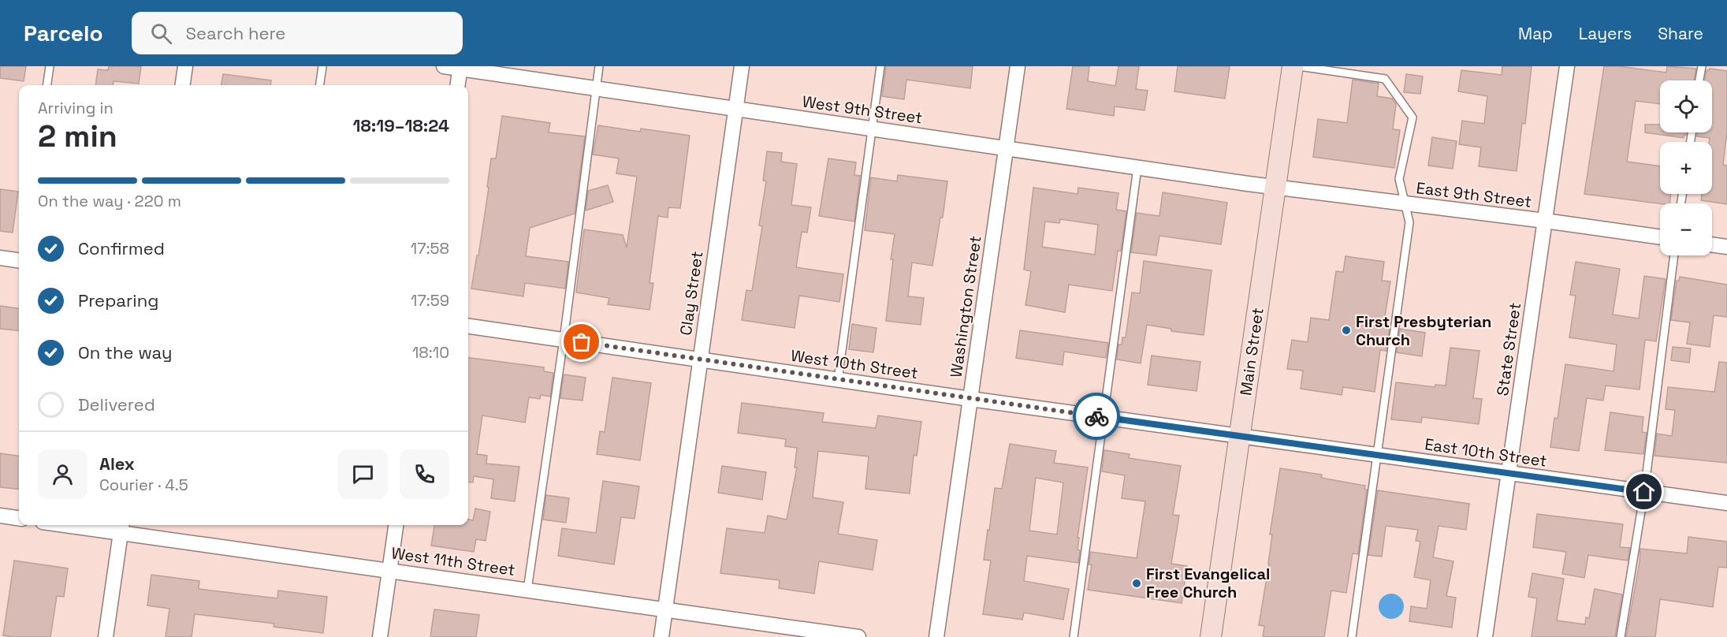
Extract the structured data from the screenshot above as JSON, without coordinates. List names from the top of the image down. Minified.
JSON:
{"streets":{"main road":["Main Street"],"street":["West 9th Street","East 9th Street","Clay Street","Washington Street","State Street","West 10th Street","East 10th Street","West 11th Street"]},"crossings":[["West 9th Street","East 9th Street"],["West 9th Street","Clay Street"],["West 9th Street","Washington Street"],["West 9th Street","Main Street"],["East 9th Street","State Street"],["East 9th Street","Main Street"],["Clay Street","West 10th Street"],["Clay Street","West 11th Street"],["Washington Street","West 10th Street"],["State Street","East 10th Street"],["Main Street","West 10th Street"],["Main Street","East 10th Street"],["West 10th Street","East 10th Street"]],"places":["First Presbyterian Church","First Evangelical Free Church"],"page":{"header":"Parcelo","search":"Search here","nav":["Map","Layers","Share"],"map_buttons":["+","−"],"heading":["2 min","Arriving in","18:19–18:24"],"panel":["Alex","Courier · 4.5"],"bar":"On the way · 220 m","list":[["Confirmed","17:58"],["Preparing","17:59"],["On the way","18:10"],"Delivered"]}}
